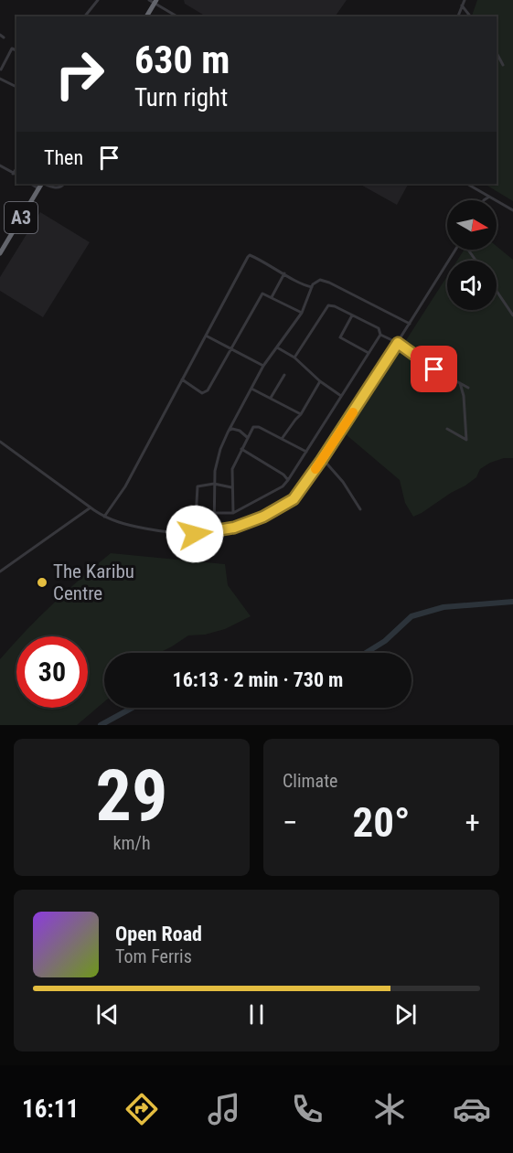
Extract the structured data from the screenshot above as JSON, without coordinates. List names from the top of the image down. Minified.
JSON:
{"streets":{"highway":["A3"]},"places":["The Karibu Centre"],"north":"right","page":{"turn":["630 m","Turn right"],"then":"Then","limit":"30","trip":"16:13 · 2 min · 730 m","tile":[["29","km/h"],"Climate"],"heat":["−","20°","+"],"song":["Open Road","Tom Ferris"],"tabs":"16:11"}}
